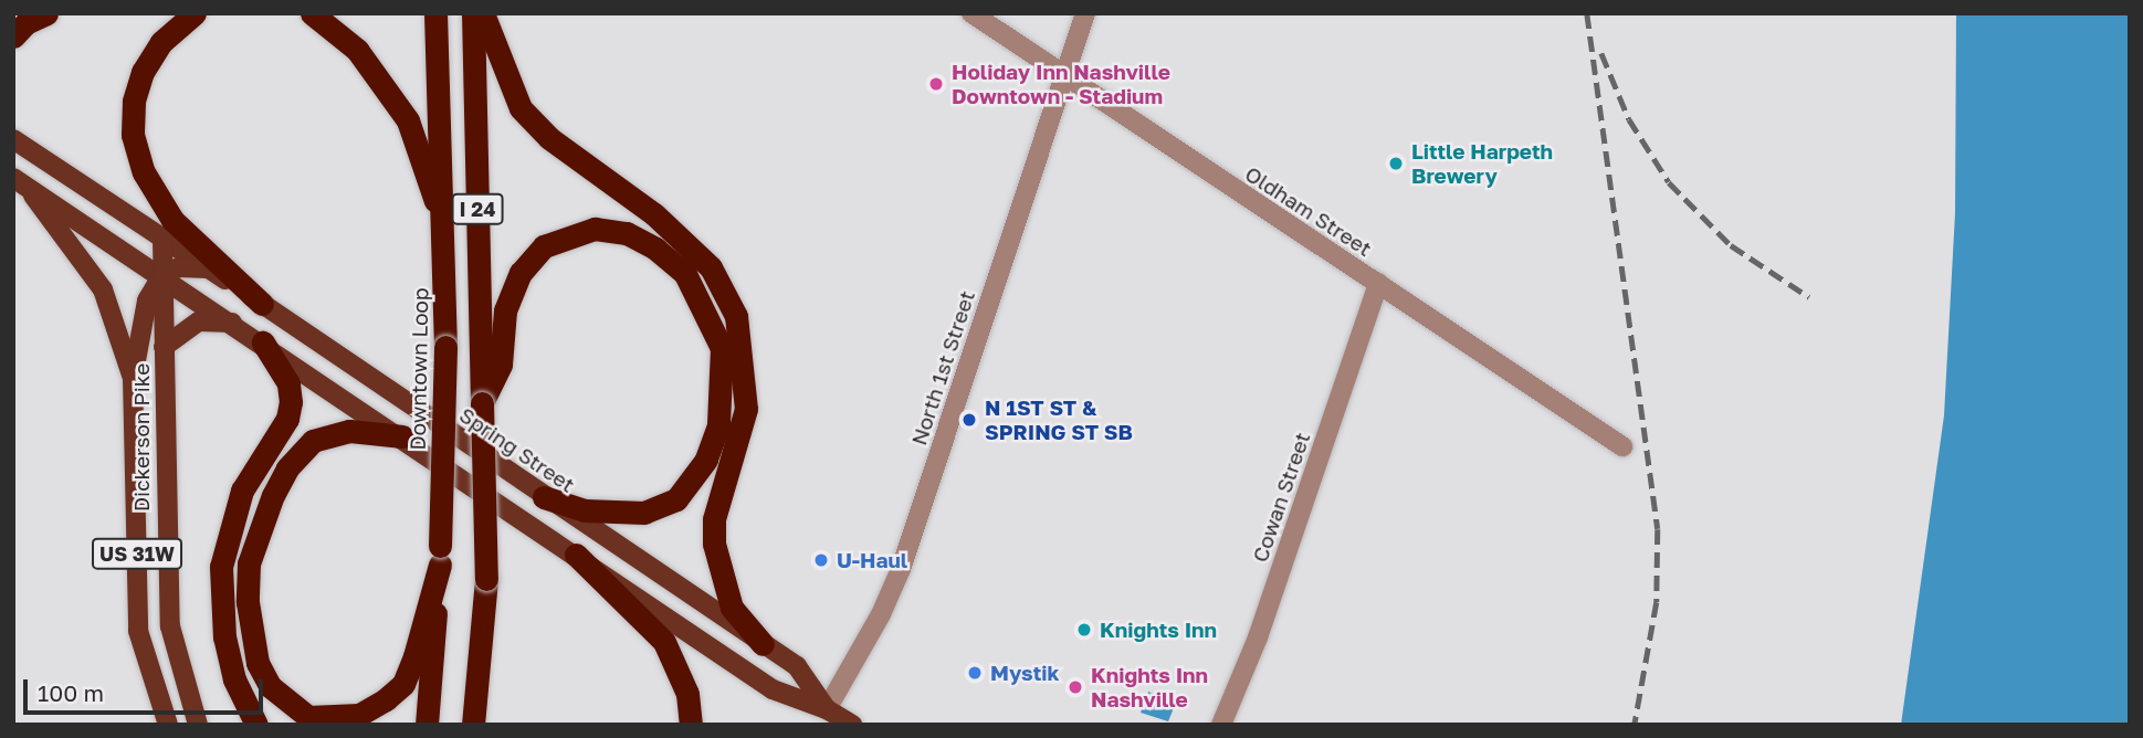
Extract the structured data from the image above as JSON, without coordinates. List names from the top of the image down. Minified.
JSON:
{"streets":{"highway":["I 24","Downtown Loop"],"main road":["Dickerson Pike","Spring Street","US 31W"],"street":["Oldham Street","North 1st Street","Cowan Street"]},"crossings":[["Oldham Street","North 1st Street"],["Oldham Street","Cowan Street"],["North 1st Street","Spring Street"],["Dickerson Pike","Spring Street"]],"places":["Holiday Inn Nashville Downtown - Stadium","Little Harpeth Brewery","N 1ST ST & SPRING ST SB","U-Haul","Knights Inn","Mystik","Knights Inn Nashville"],"scale_bar":"100 m"}
